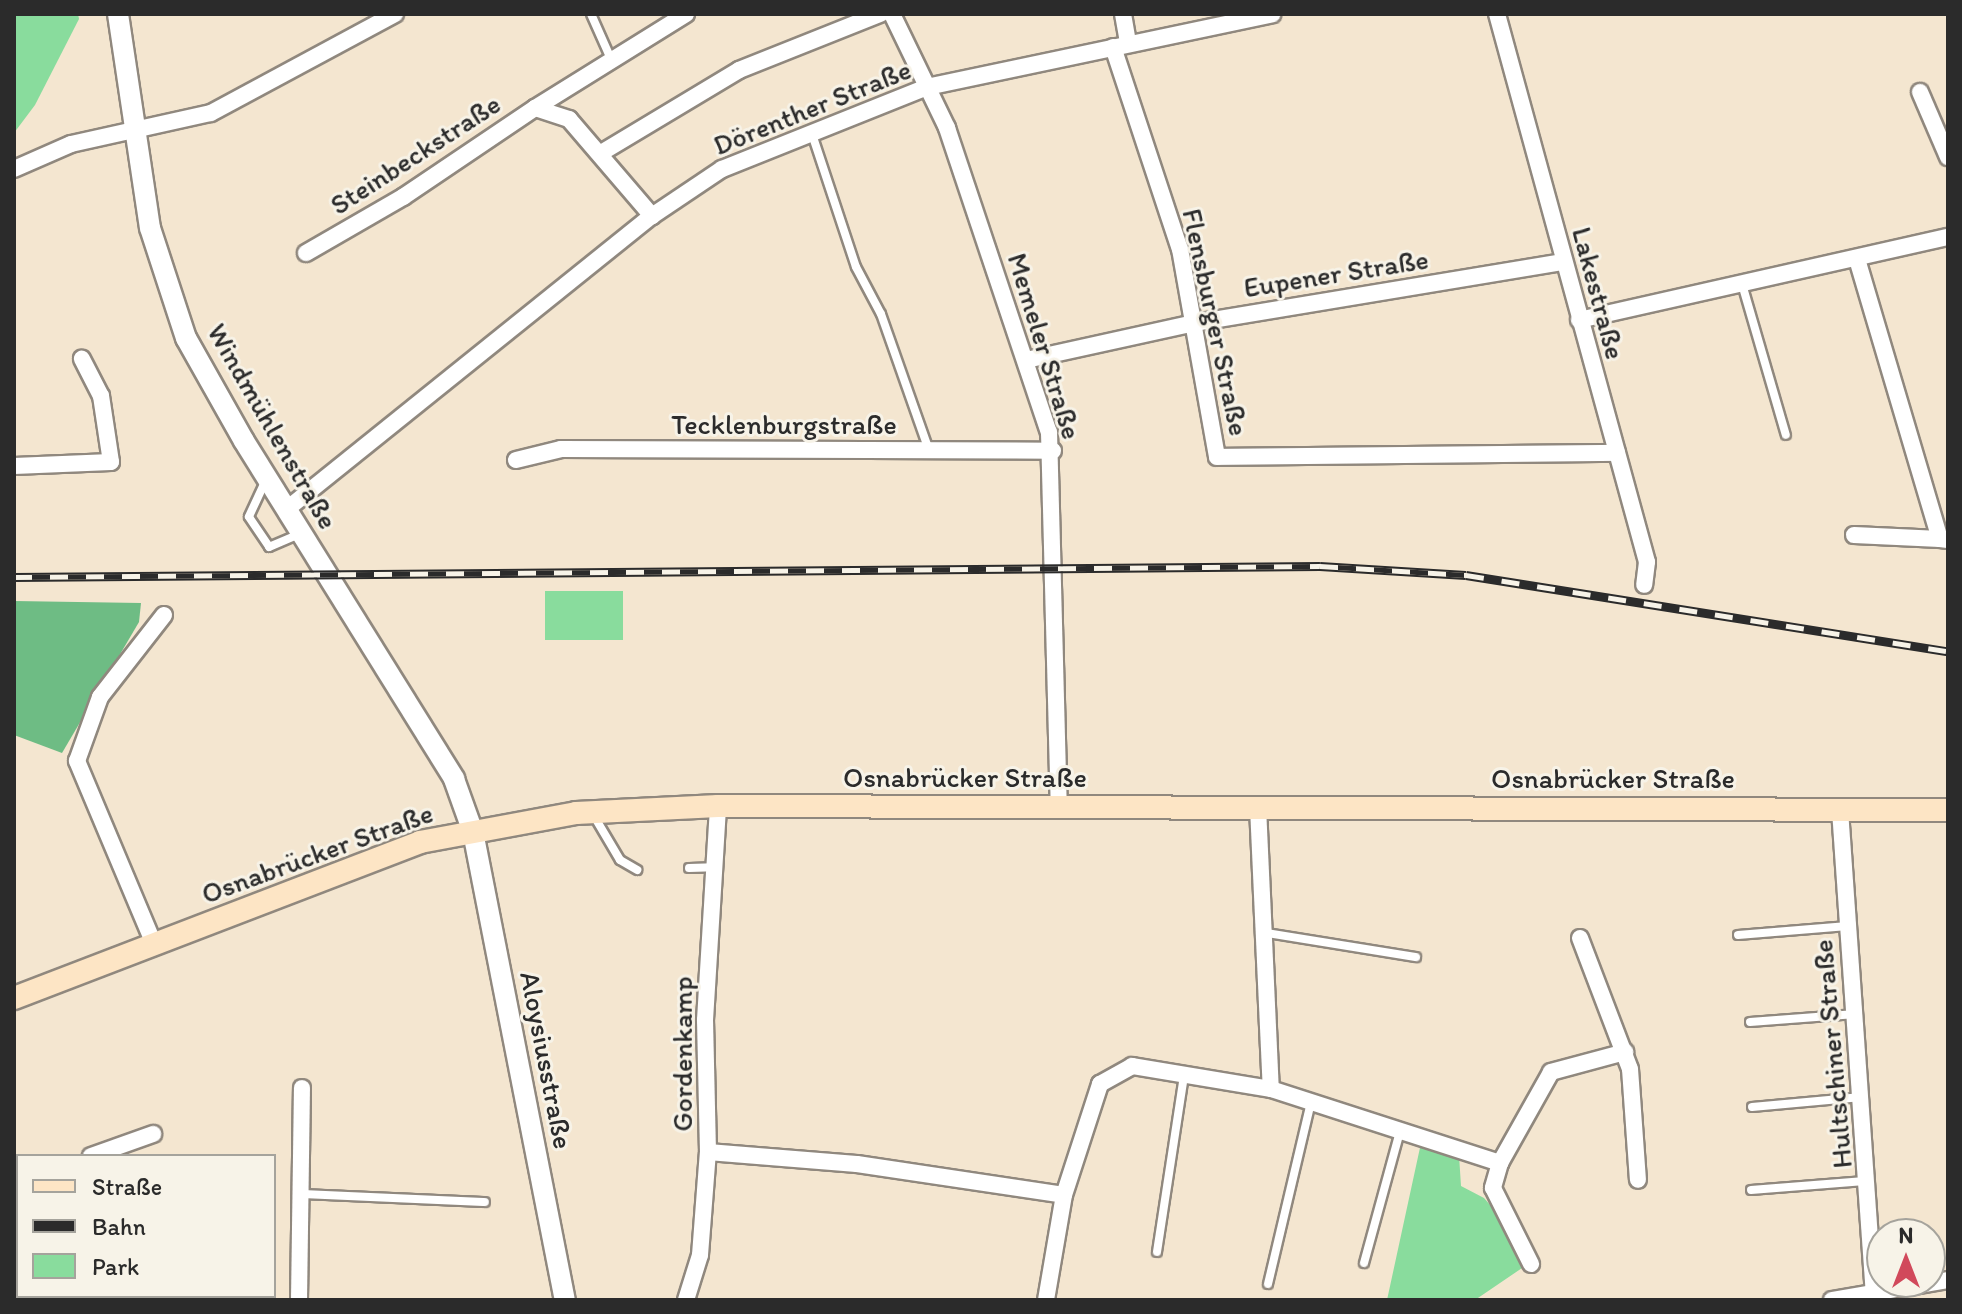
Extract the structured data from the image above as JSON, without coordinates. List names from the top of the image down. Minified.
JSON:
{"streets":{"main road":["Osnabrücker Straße"],"street":["Dörenther Straße","Steinbeckstraße","Eupener Straße","Lakestraße","Flensburger Straße","Memeler Straße","Tecklenburgstraße","Windmühlenstraße","Gordenkamp","Hultschiner Straße","Aloysiusstraße"]},"crossings":[["Dörenther Straße","Steinbeckstraße"],["Dörenther Straße","Flensburger Straße"],["Dörenther Straße","Memeler Straße"],["Dörenther Straße","Windmühlenstraße"],["Eupener Straße","Lakestraße"],["Eupener Straße","Flensburger Straße"],["Eupener Straße","Memeler Straße"],["Lakestraße","Flensburger Straße"],["Memeler Straße","Tecklenburgstraße"],["Memeler Straße","Osnabrücker Straße"],["Windmühlenstraße","Osnabrücker Straße"],["Windmühlenstraße","Aloysiusstraße"],["Osnabrücker Straße","Gordenkamp"],["Osnabrücker Straße","Hultschiner Straße"],["Osnabrücker Straße","Aloysiusstraße"]],"legend":["Straße","Bahn","Park"],"north":"top"}
